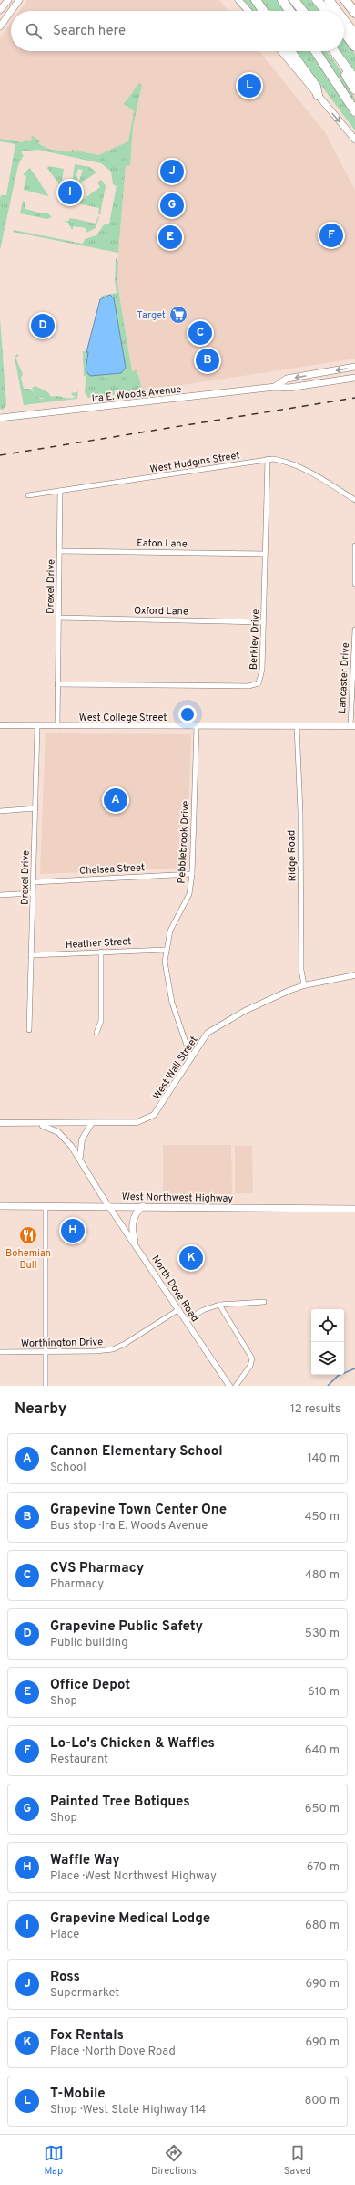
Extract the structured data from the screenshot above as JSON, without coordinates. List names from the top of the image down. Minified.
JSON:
{"streets":{"main road":["Ira E. Woods Avenue","West Northwest Highway"],"street":["West Hudgins Street","Eaton Lane","Drexel Drive","Oxford Lane","Berkley Drive","Lancaster Drive","West College Street","Pebblebrook Drive","Ridge Road","Chelsea Street","Heather Street","West Wall Street","North Dove Road","Worthington Drive"]},"crossings":[["West Hudgins Street","Drexel Drive"],["West Hudgins Street","Berkley Drive"],["Eaton Lane","Drexel Drive"],["Eaton Lane","Berkley Drive"],["Drexel Drive","Oxford Lane"],["Drexel Drive","Berkley Drive"],["Drexel Drive","West College Street"],["Drexel Drive","Chelsea Street"],["Drexel Drive","Heather Street"],["Oxford Lane","Berkley Drive"],["Lancaster Drive","West College Street"],["West College Street","Pebblebrook Drive"],["West College Street","Ridge Road"],["Pebblebrook Drive","Chelsea Street"],["Pebblebrook Drive","Heather Street"],["Pebblebrook Drive","West Wall Street"],["Ridge Road","West Wall Street"],["West Wall Street","North Dove Road"],["West Northwest Highway","North Dove Road"],["North Dove Road","Worthington Drive"]],"places":{"supermarket":["Target"],"restaurant":["Bohemian Bull"]},"page":{"search":"Search here","pins":["L","J","I","G","F","E","D","C","B","A","H","K"],"heading":["Nearby","12 results"],"list":[{"mark":"A","name":"Cannon Elementary School","note":"School","value":"140 m"},{"mark":"B","name":"Grapevine Town Center One","note":"Bus stop · Ira E. Woods Avenue","value":"450 m"},{"mark":"C","name":"CVS Pharmacy","note":"Pharmacy","value":"480 m"},{"mark":"D","name":"Grapevine Public Safety","note":"Public building","value":"530 m"},{"mark":"E","name":"Office Depot","note":"Shop","value":"610 m"},{"mark":"F","name":"Lo-Lo's Chicken & Waffles","note":"Restaurant","value":"640 m"},{"mark":"G","name":"Painted Tree Botiques","note":"Shop","value":"650 m"},{"mark":"H","name":"Waffle Way","note":"Place · West Northwest Highway","value":"670 m"},{"mark":"I","name":"Grapevine Medical Lodge","note":"Place","value":"680 m"},{"mark":"J","name":"Ross","note":"Supermarket","value":"690 m"},{"mark":"K","name":"Fox Rentals","note":"Place · North Dove Road","value":"690 m"},{"mark":"L","name":"T-Mobile","note":"Shop · West State Highway 114","value":"800 m"}],"nav":["Map","Directions","Saved"]}}
